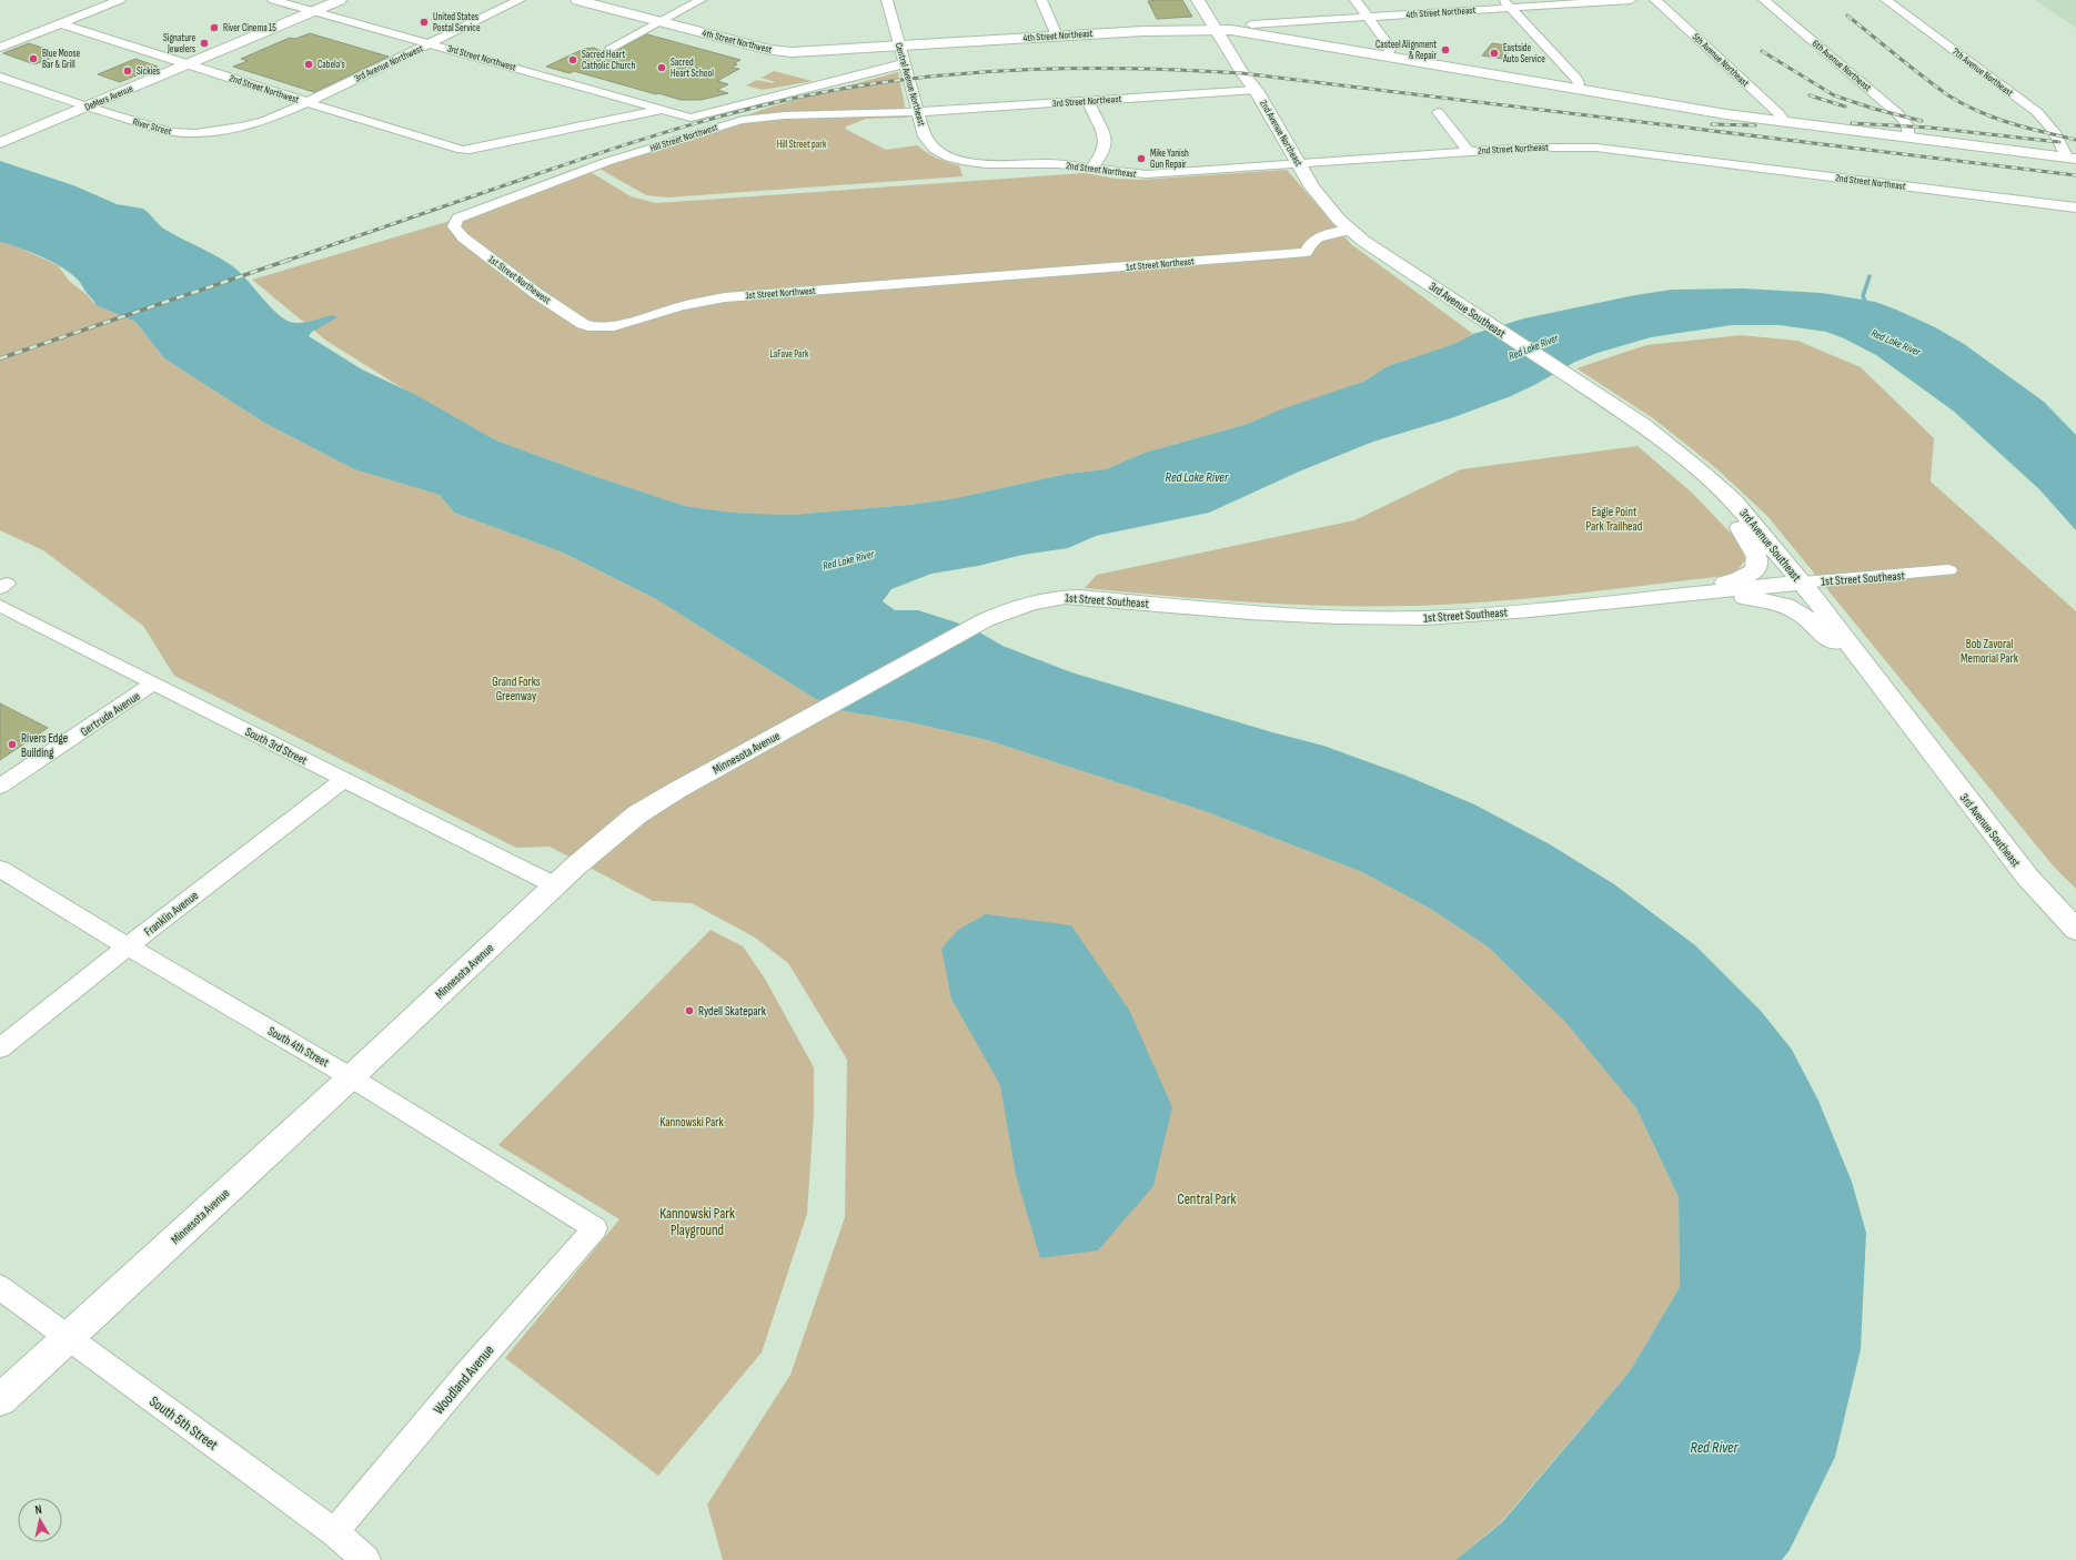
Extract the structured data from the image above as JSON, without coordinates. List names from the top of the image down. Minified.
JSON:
{"streets":{"street":["4th Street Northeast","4th Street Northwest","3rd Street Northwest","5th Avenue Northeast","3rd Avenue Northwest","6th Avenue Northeast","7th Avenue Northeast","Central Avenue Northeast","2nd Street Northwest","DeMers Avenue","3rd Street Northeast","River Street","2nd Avenue Northeast","Hill Street Northwest","2nd Street Northeast","1st Street Northeast","1st Street Northewest","1st Street Northwest","3rd Avenue Southeast","1st Street Southeast","Gertrude Avenue","South 3rd Street","Minnesota Avenue","Franklin Avenue","South 4th Street","Woodland Avenue","South 5th Street"]},"crossings":[["4th Street Northeast","4th Street Northwest"],["4th Street Northeast","5th Avenue Northeast"],["4th Street Northeast","6th Avenue Northeast"],["4th Street Northeast","7th Avenue Northeast"],["4th Street Northeast","Central Avenue Northeast"],["4th Street Northeast","2nd Avenue Northeast"],["4th Street Northwest","Central Avenue Northeast"],["3rd Street Northwest","3rd Avenue Northwest"],["3rd Street Northwest","Central Avenue Northeast"],["3rd Street Northwest","2nd Street Northwest"],["3rd Street Northwest","DeMers Avenue"],["3rd Avenue Northwest","2nd Street Northwest"],["3rd Avenue Northwest","River Street"],["Central Avenue Northeast","3rd Street Northeast"],["Central Avenue Northeast","Hill Street Northwest"],["Central Avenue Northeast","2nd Street Northeast"],["2nd Street Northwest","DeMers Avenue"],["2nd Street Northwest","River Street"],["DeMers Avenue","River Street"],["3rd Street Northeast","2nd Avenue Northeast"],["3rd Street Northeast","Hill Street Northwest"],["2nd Avenue Northeast","2nd Street Northeast"],["2nd Avenue Northeast","1st Street Northeast"],["2nd Avenue Northeast","3rd Avenue Southeast"],["Hill Street Northwest","1st Street Northewest"],["1st Street Northeast","1st Street Northwest"],["1st Street Northewest","1st Street Northwest"],["3rd Avenue Southeast","1st Street Southeast"],["1st Street Southeast","Minnesota Avenue"],["Gertrude Avenue","South 3rd Street"],["South 3rd Street","Minnesota Avenue"],["South 3rd Street","Franklin Avenue"],["Minnesota Avenue","South 4th Street"],["Minnesota Avenue","South 5th Street"],["Franklin Avenue","South 4th Street"],["South 4th Street","Woodland Avenue"],["Woodland Avenue","South 5th Street"]],"water":["Red Lake River","Red River"],"parks":["Hill Street park","LaFave Park","Eagle Point Park Trailhead","Bob Zavoral Memorial Park","Grand Forks Greenway","Kannowski Park","Central Park","Kannowski Park Playground"],"places":["United States Postal Service","River Cinema 15","Signature Jewelers","Casteel Alignment & Repair","Eastside Auto Service","Blue Moose Bar & Grill","Sacred Heart Catholic Church","Cabela's","Sacred Heart School","Sickies","Mike Yanish Gun Repair","Rivers Edge Building","Rydell Skatepark"],"north":"top"}
